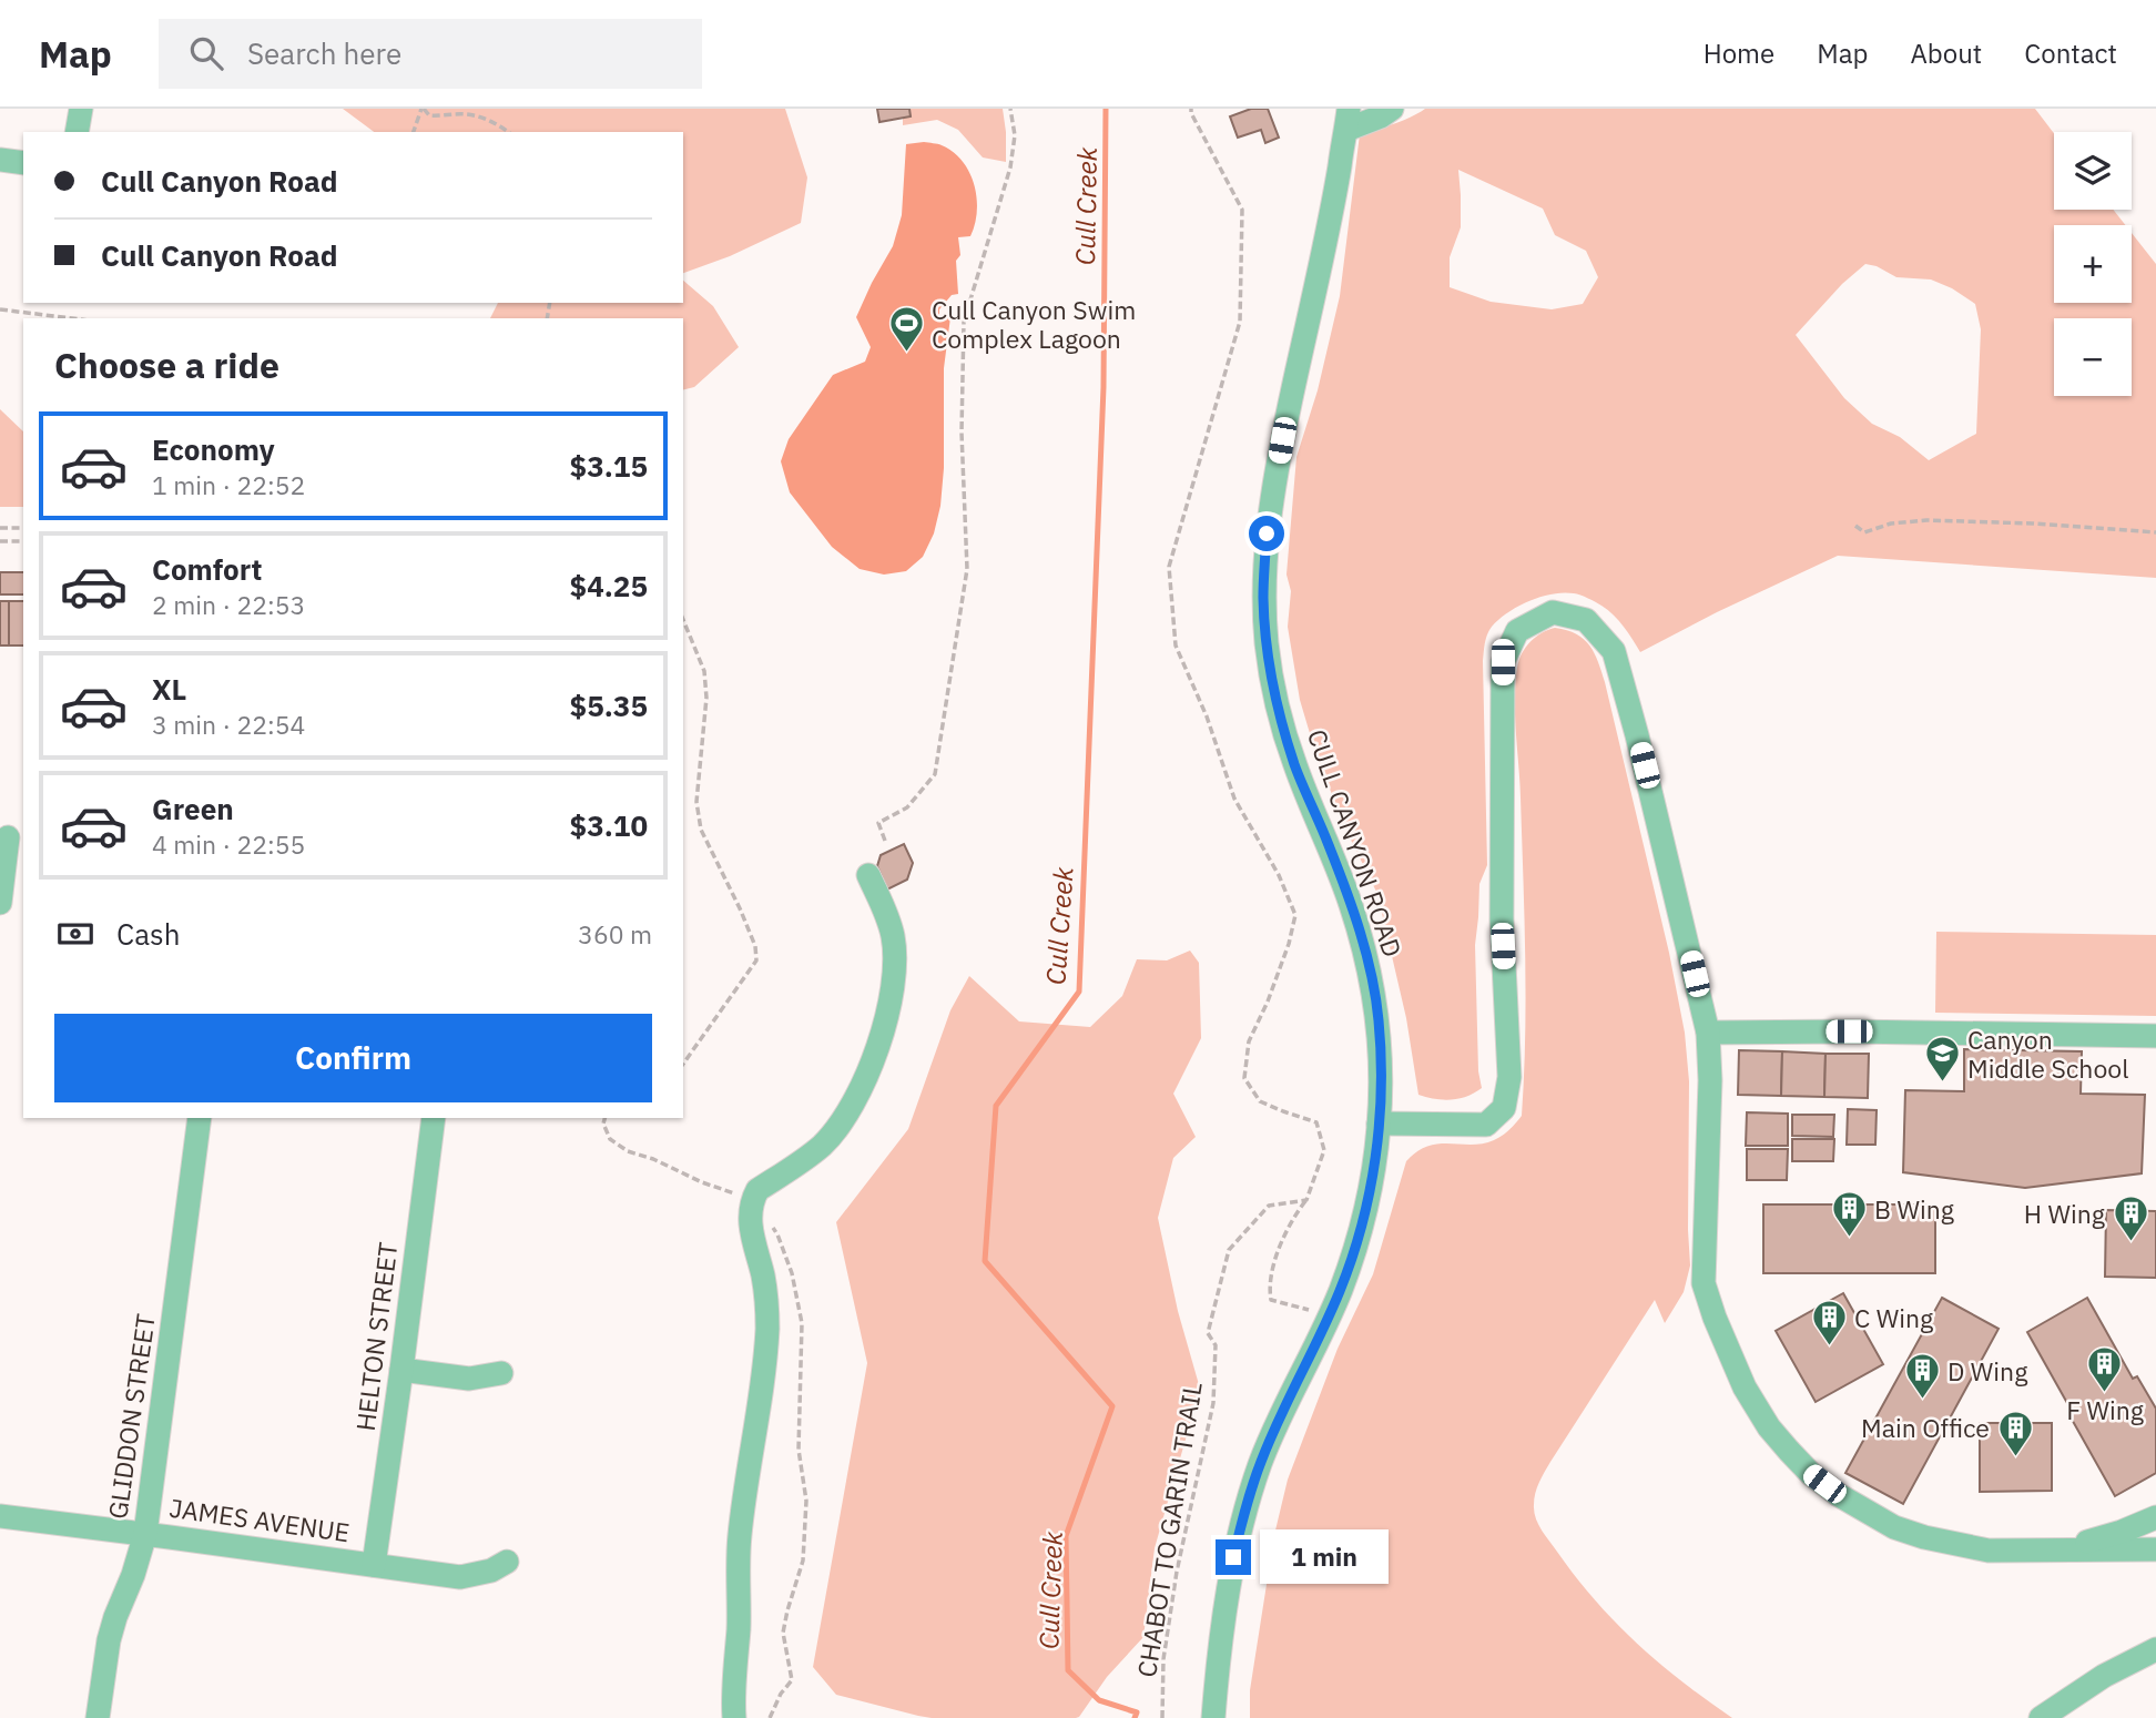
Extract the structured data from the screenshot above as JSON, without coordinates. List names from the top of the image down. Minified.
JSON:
{"streets":{"street":["CULL CANYON ROAD","HELTON STREET","GLIDDON STREET","JAMES AVENUE"],"path":["CHABOT TO GARIN TRAIL"]},"crossings":[["HELTON STREET","JAMES AVENUE"],["GLIDDON STREET","JAMES AVENUE"]],"water":["Cull Creek"],"places":{"sports":["Cull Canyon Swim Complex Lagoon"],"school or university":["Canyon Middle School"],"building":["B Wing","H Wing","C Wing","F Wing","D Wing","Main Office"]},"page":{"header":"Map","search":"Search here","nav":["Home","Map","About","Contact"],"map_buttons":["+","−"],"banner":["Cull Canyon Road","Cull Canyon Road"],"heading":"Choose a ride","list":[{"name":"Economy","note":"1 min · 22:52","value":"$3.15"},{"name":"Comfort","note":"2 min · 22:53","value":"$4.25"},{"name":"XL","note":"3 min · 22:54","value":"$5.35"},{"name":"Green","note":"4 min · 22:55","value":"$3.10"}],"pay":["Cash","360 m"],"buttons":"Confirm","bubble":"1 min"}}
